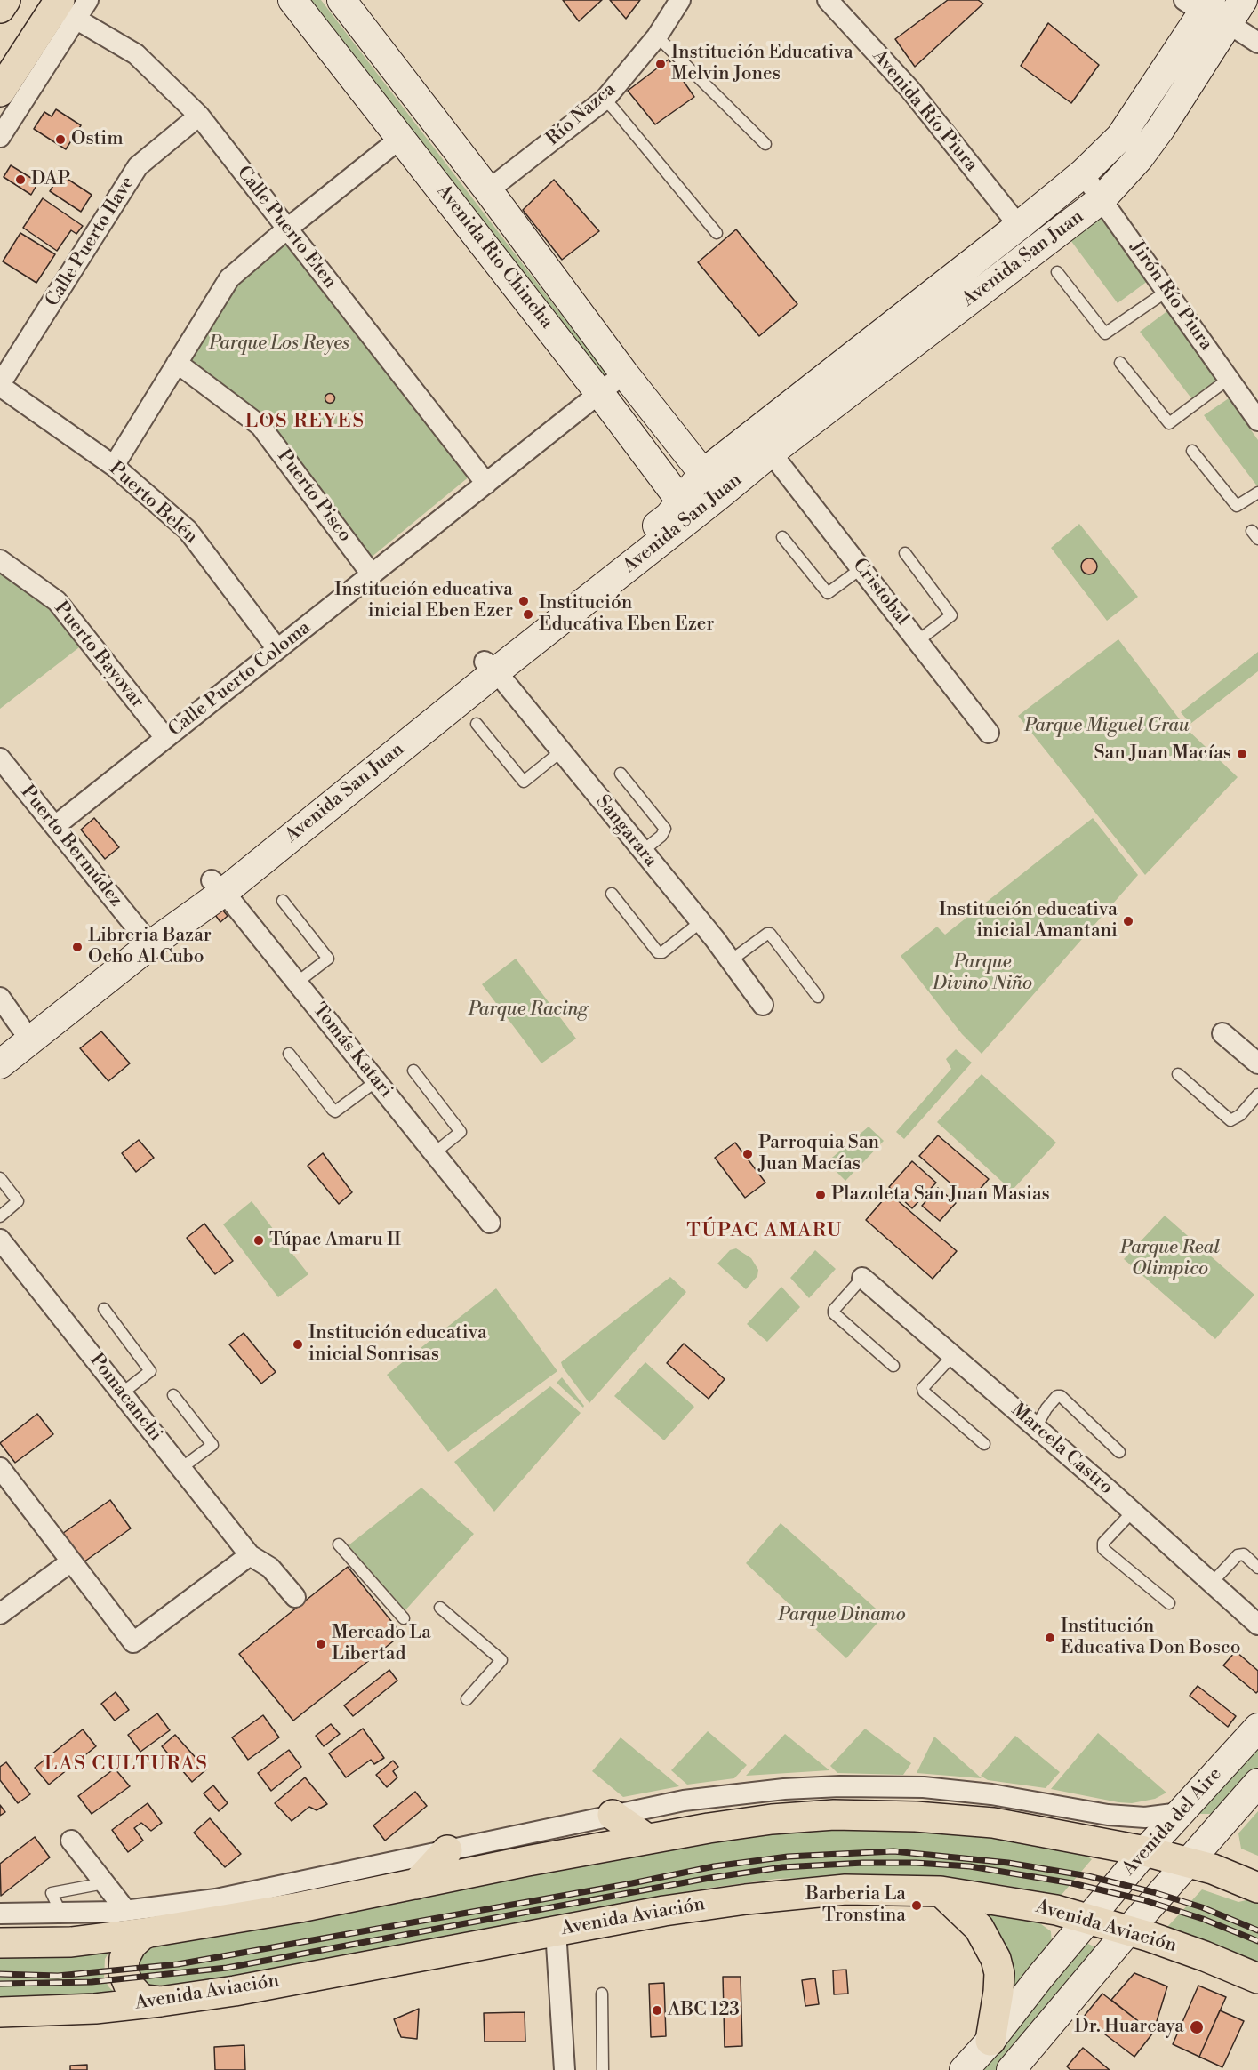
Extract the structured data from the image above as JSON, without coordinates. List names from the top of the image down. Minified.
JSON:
{"streets":{"main road":["Avenida Aviación"],"street":["Avenida Río Piura","Río Nazca","Calle Puerto Eten","Calle Puerto Ilave","Avenida Rio Chincha","Avenida San Juan","Jirón Río Piura","Puerto Pisco","Puerto Belén","Cristobal","Puerto Bayovar","Calle Puerto Coloma","Sangarara","Puerto Bermúdez","Tomás Katari","Pomacanchi","Marcela Castro","Avenida del Aire"]},"crossings":[["Avenida Río Piura","Avenida San Juan"],["Río Nazca","Avenida Rio Chincha"],["Calle Puerto Eten","Calle Puerto Ilave"],["Calle Puerto Eten","Calle Puerto Coloma"],["Calle Puerto Ilave","Puerto Belén"],["Avenida Rio Chincha","Avenida San Juan"],["Avenida Rio Chincha","Calle Puerto Coloma"],["Avenida San Juan","Jirón Río Piura"],["Avenida San Juan","Cristobal"],["Avenida San Juan","Sangarara"],["Avenida San Juan","Puerto Bermúdez"],["Avenida San Juan","Tomás Katari"],["Puerto Pisco","Calle Puerto Coloma"],["Puerto Belén","Calle Puerto Coloma"],["Puerto Bayovar","Calle Puerto Coloma"],["Calle Puerto Coloma","Puerto Bermúdez"],["Avenida del Aire","Avenida Aviación"]],"districts":["LOS REYES","TÚPAC AMARU","LAS CULTURAS"],"parks":["Parque Los Reyes","Parque Miguel Grau","Parque Divino Niño","Parque Racing","Parque Real Olimpico","Parque Dinamo"],"places":["Institución Educativa Melvin Jones","Ostim","DAP","Institución educativa inicial Eben Ezer","Institución Educativa Eben Ezer","San Juan Macías","Institución educativa inicial Amantani","Libreria Bazar Ocho Al Cubo","Parroquia San Juan Macías","Plazoleta San Juan Masias","Túpac Amaru II","Institución educativa inicial Sonrisas","Institución Educativa Don Bosco","Mercado La Libertad","Barberia La Tronstina","ABC 123","Dr. Huarcaya"]}
